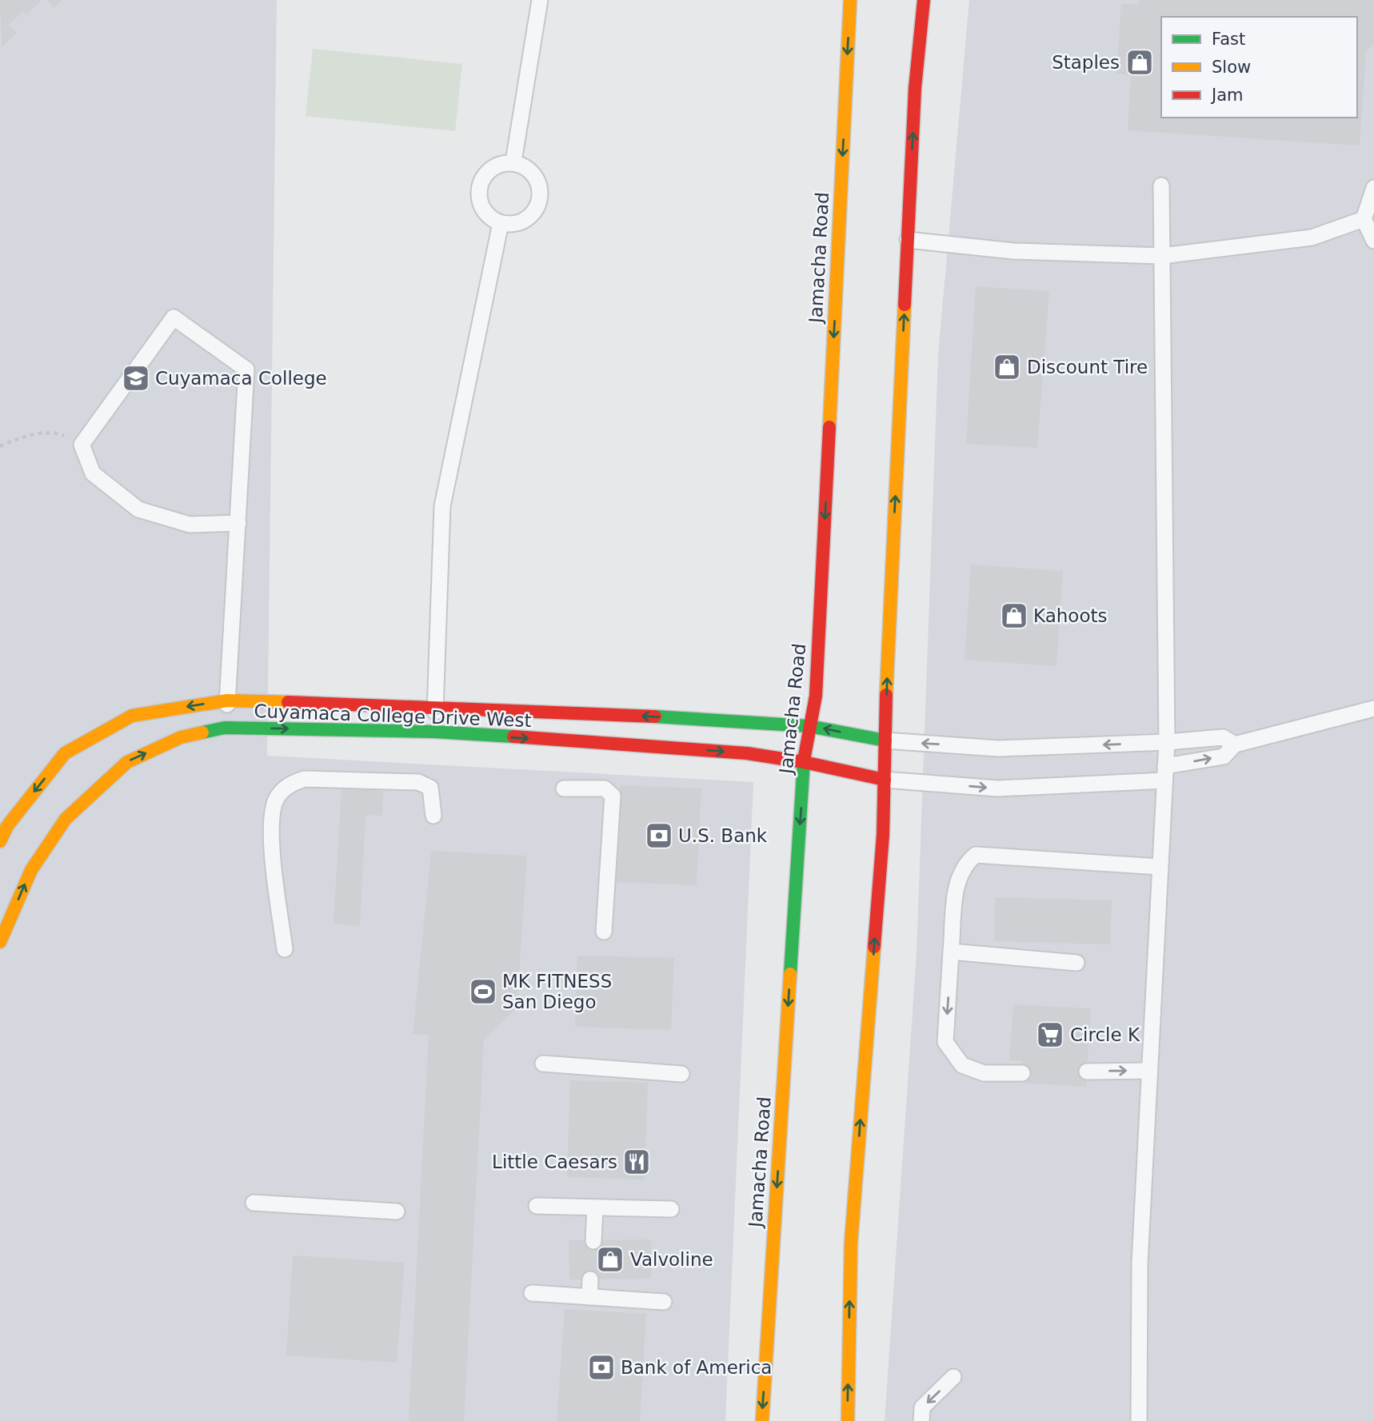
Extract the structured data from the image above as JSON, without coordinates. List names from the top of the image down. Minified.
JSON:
{"streets":{"main road":["Jamacha Road","Cuyamaca College Drive West"]},"crossings":[["Jamacha Road","Cuyamaca College Drive West"]],"places":{"shop":["Staples","Discount Tire","Kahoots","Valvoline"],"school or university":["Cuyamaca College"],"bank":["U.S. Bank","Bank of America"],"sports":["MK FITNESS San Diego"],"supermarket":["Circle K"],"restaurant":["Little Caesars"]},"legend":["Fast","Slow","Jam"]}
